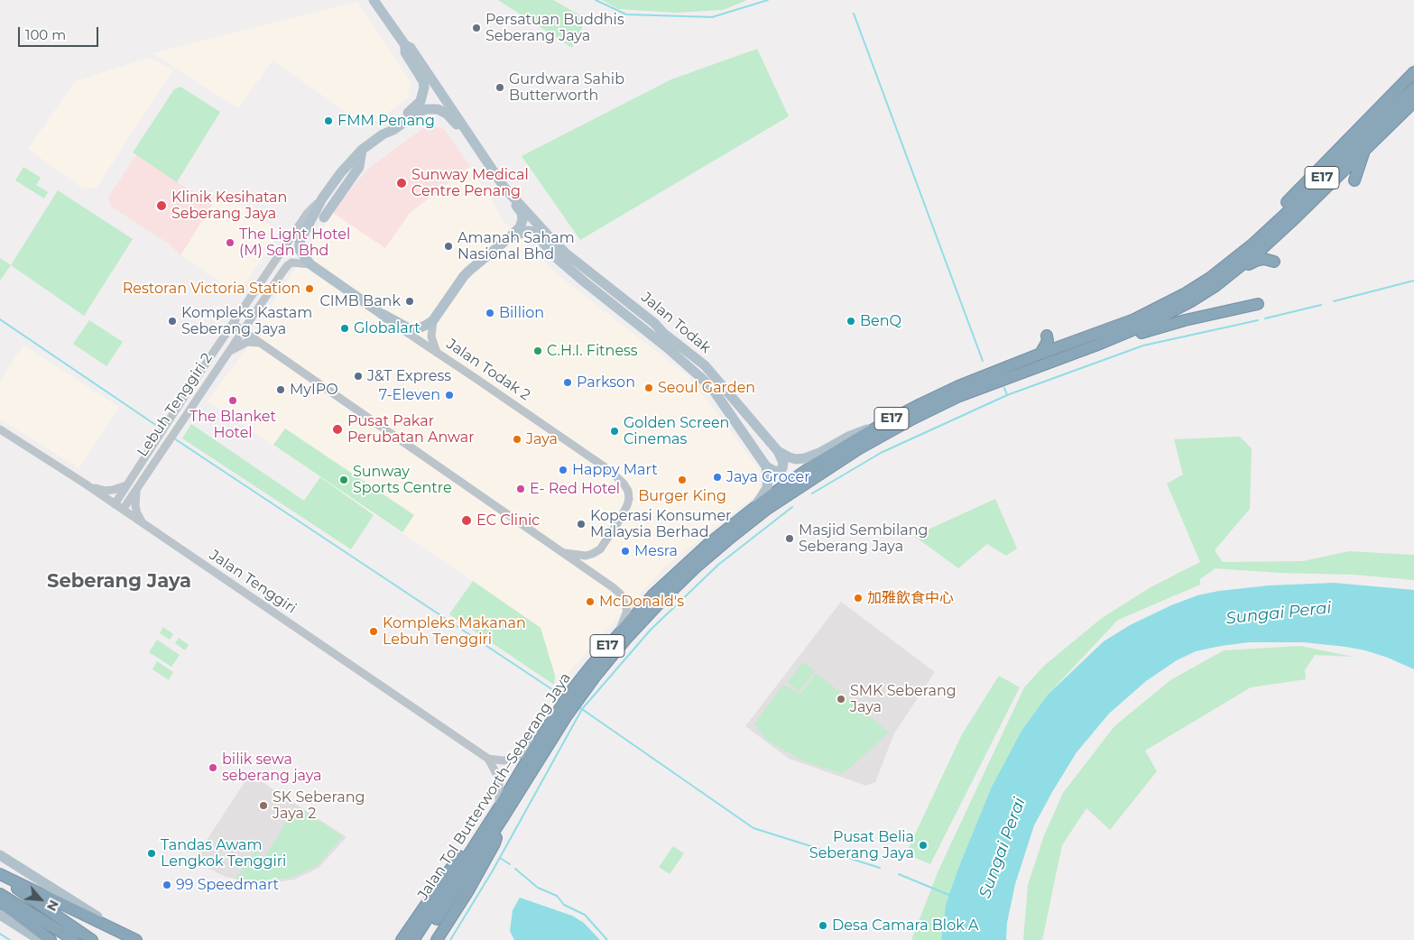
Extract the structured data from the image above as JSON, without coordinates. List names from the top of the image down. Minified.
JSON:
{"streets":{"highway":["E17","Jalan Tol Butterworth–Seberang Jaya"],"main road":["Jalan Todak","Jalan Todak 2","Lebuh Tenggiri 2"],"street":["Jalan Tenggiri"]},"crossings":[["Jalan Todak","Lebuh Tenggiri 2"],["Jalan Todak 2","Lebuh Tenggiri 2"],["Lebuh Tenggiri 2","Jalan Tenggiri"]],"districts":["Seberang Jaya"],"water":["Sungai Perai"],"places":["Persatuan Buddhis Seberang Jaya","Gurdwara Sahib Butterworth","FMM Penang","Sunway Medical Centre Penang","Klinik Kesihatan Seberang Jaya","The Light Hotel (M) Sdn Bhd","Amanah Saham Nasional Bhd","Restoran Victoria Station","CIMB Bank","Billion","Kompleks Kastam Seberang Jaya","BenQ","Globalart","C.H.I. Fitness","J&T Express","Parkson","Seoul Garden","MyIPO","7-Eleven","The Blanket Hotel","Pusat Pakar Perubatan Anwar","Golden Screen Cinemas","Jaya","Happy Mart","Jaya Grocer","Sunway Sports Centre","Burger King","E- Red Hotel","EC Clinic","Koperasi Konsumer Malaysia Berhad","Masjid Sembilang Seberang Jaya","Mesra","加雅飲食中心","McDonald's","Kompleks Makanan Lebuh Tenggiri","SMK Seberang Jaya","bilik sewa seberang jaya","SK Seberang Jaya 2","Pusat Belia Seberang Jaya","Tandas Awam Lengkok Tenggiri","99 Speedmart","Desa Camara Blok A"],"scale_bar":"100 m","north":"bottom right"}
